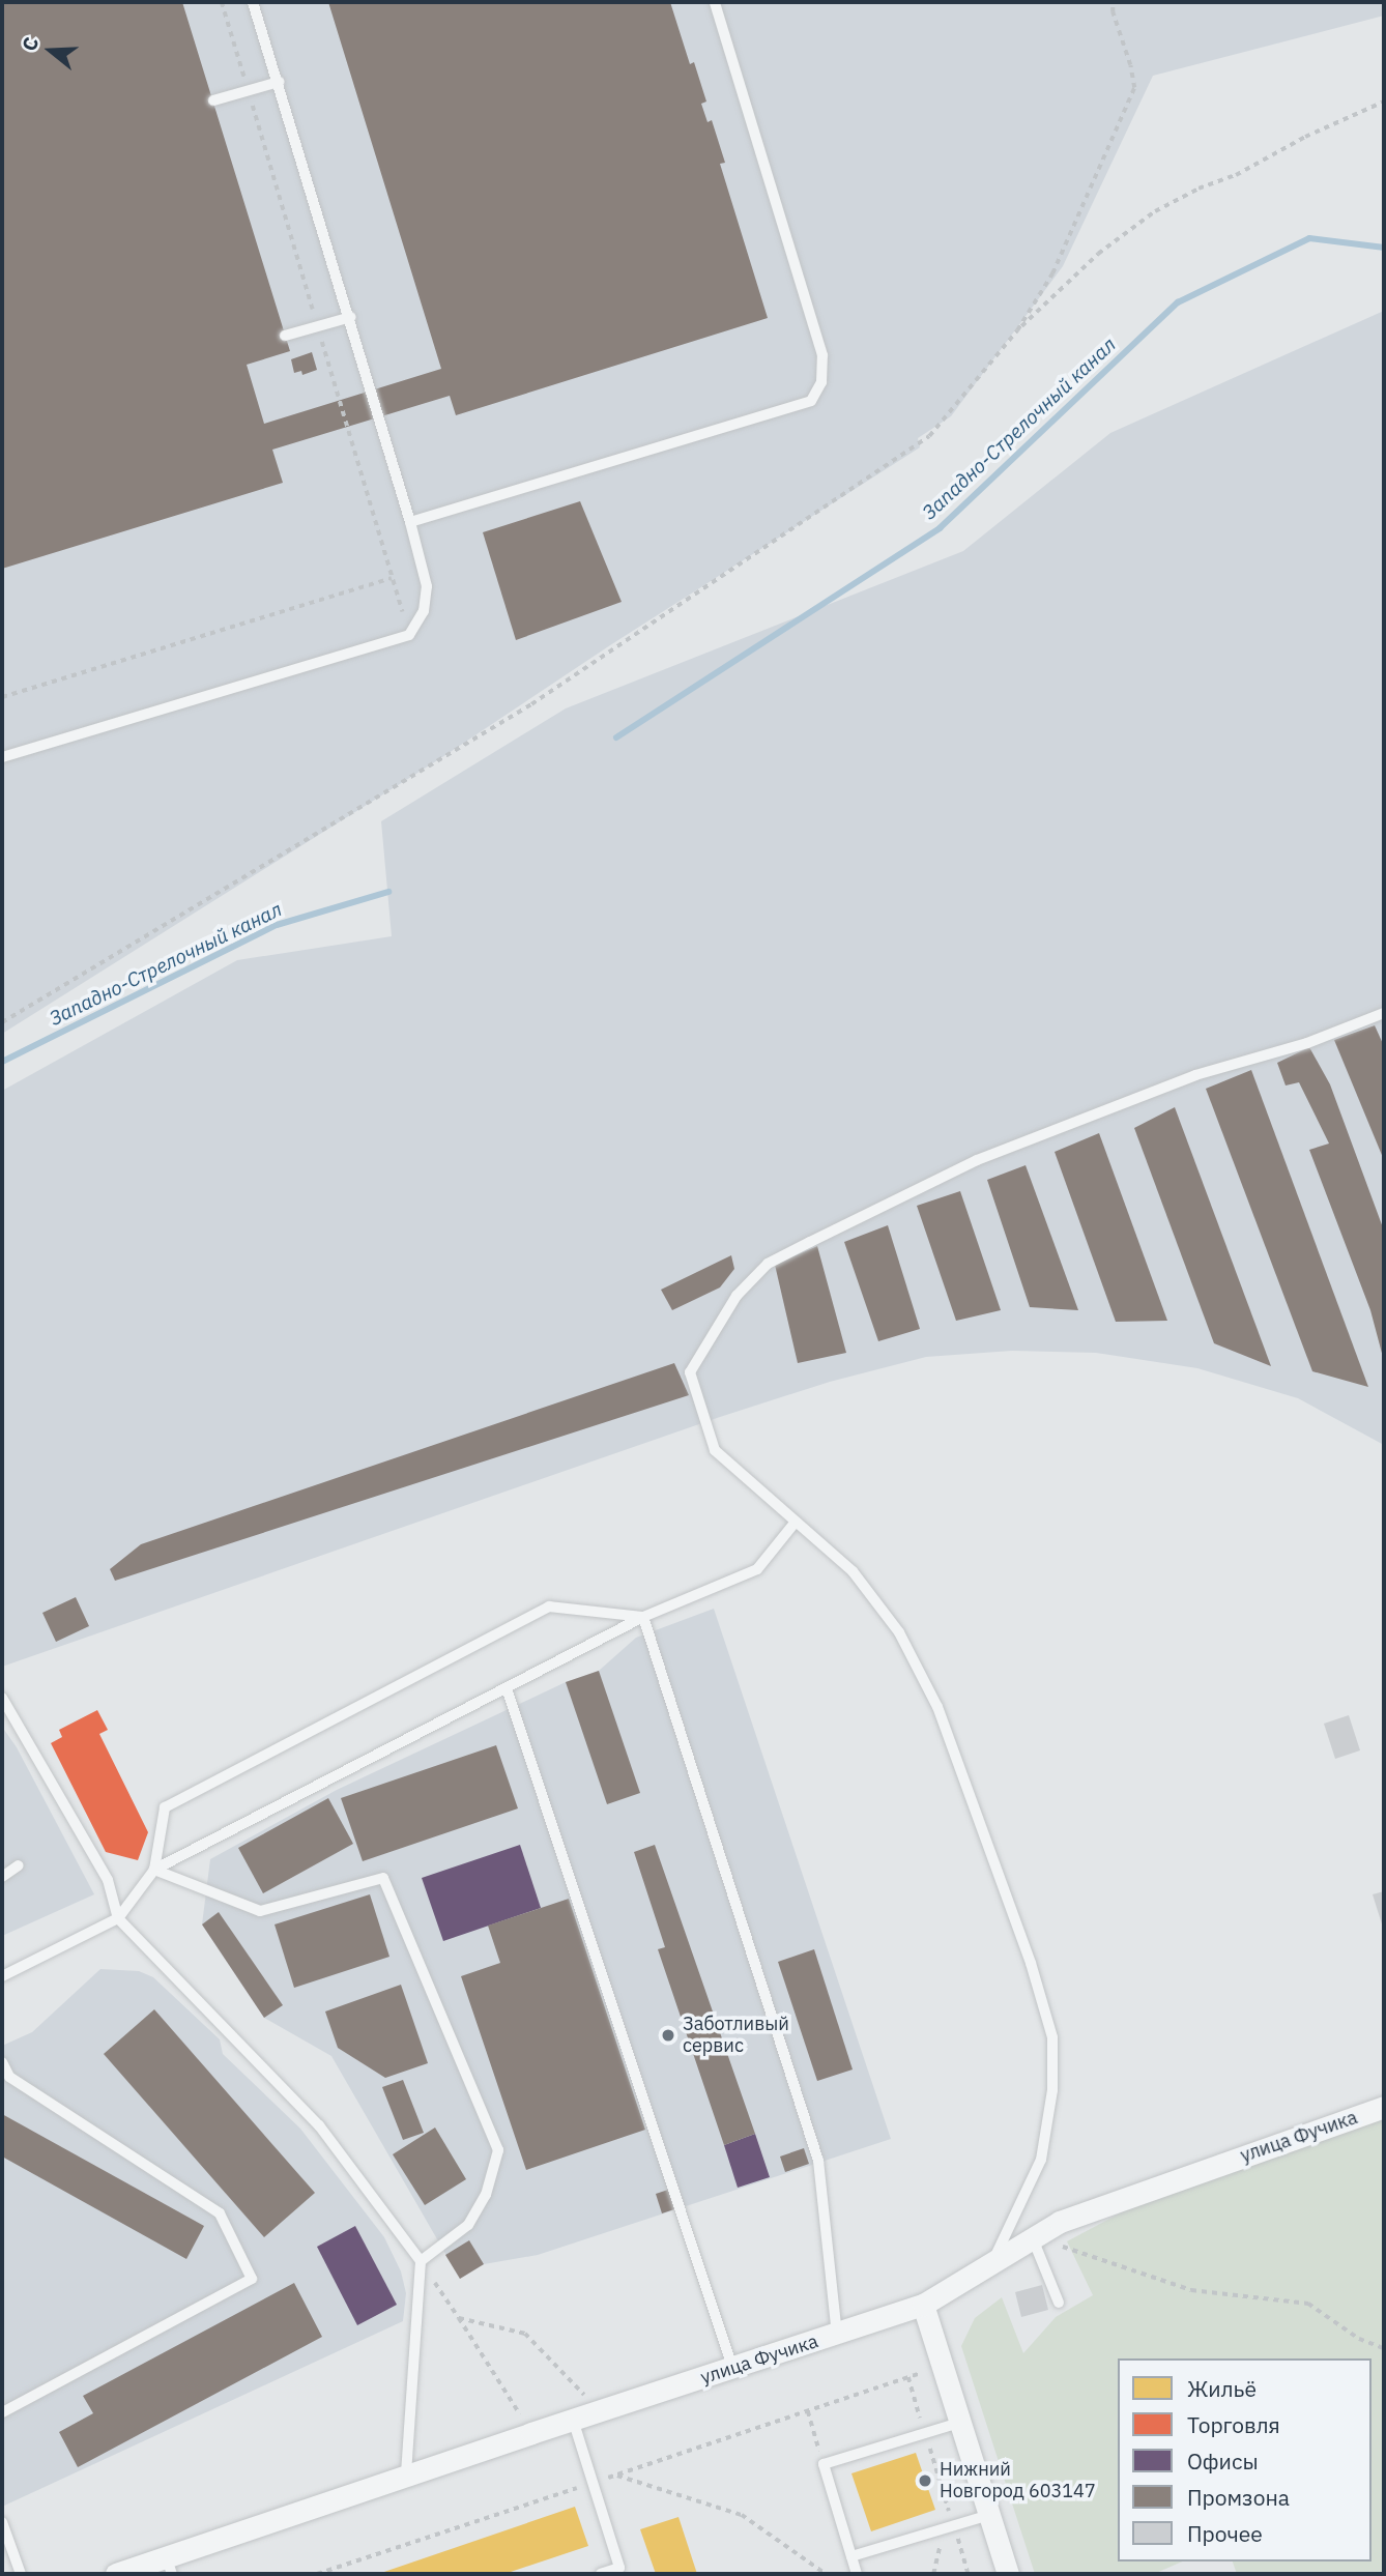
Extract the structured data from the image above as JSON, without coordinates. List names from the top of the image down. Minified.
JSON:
{"streets":{"street":["улица Фучика"]},"water":["Западно-Стрелочный канал"],"places":["Заботливый сервис","Нижний Новгород 603147"],"legend":["Жильё","Торговля","Офисы","Промзона","Прочее"],"north":"left"}
